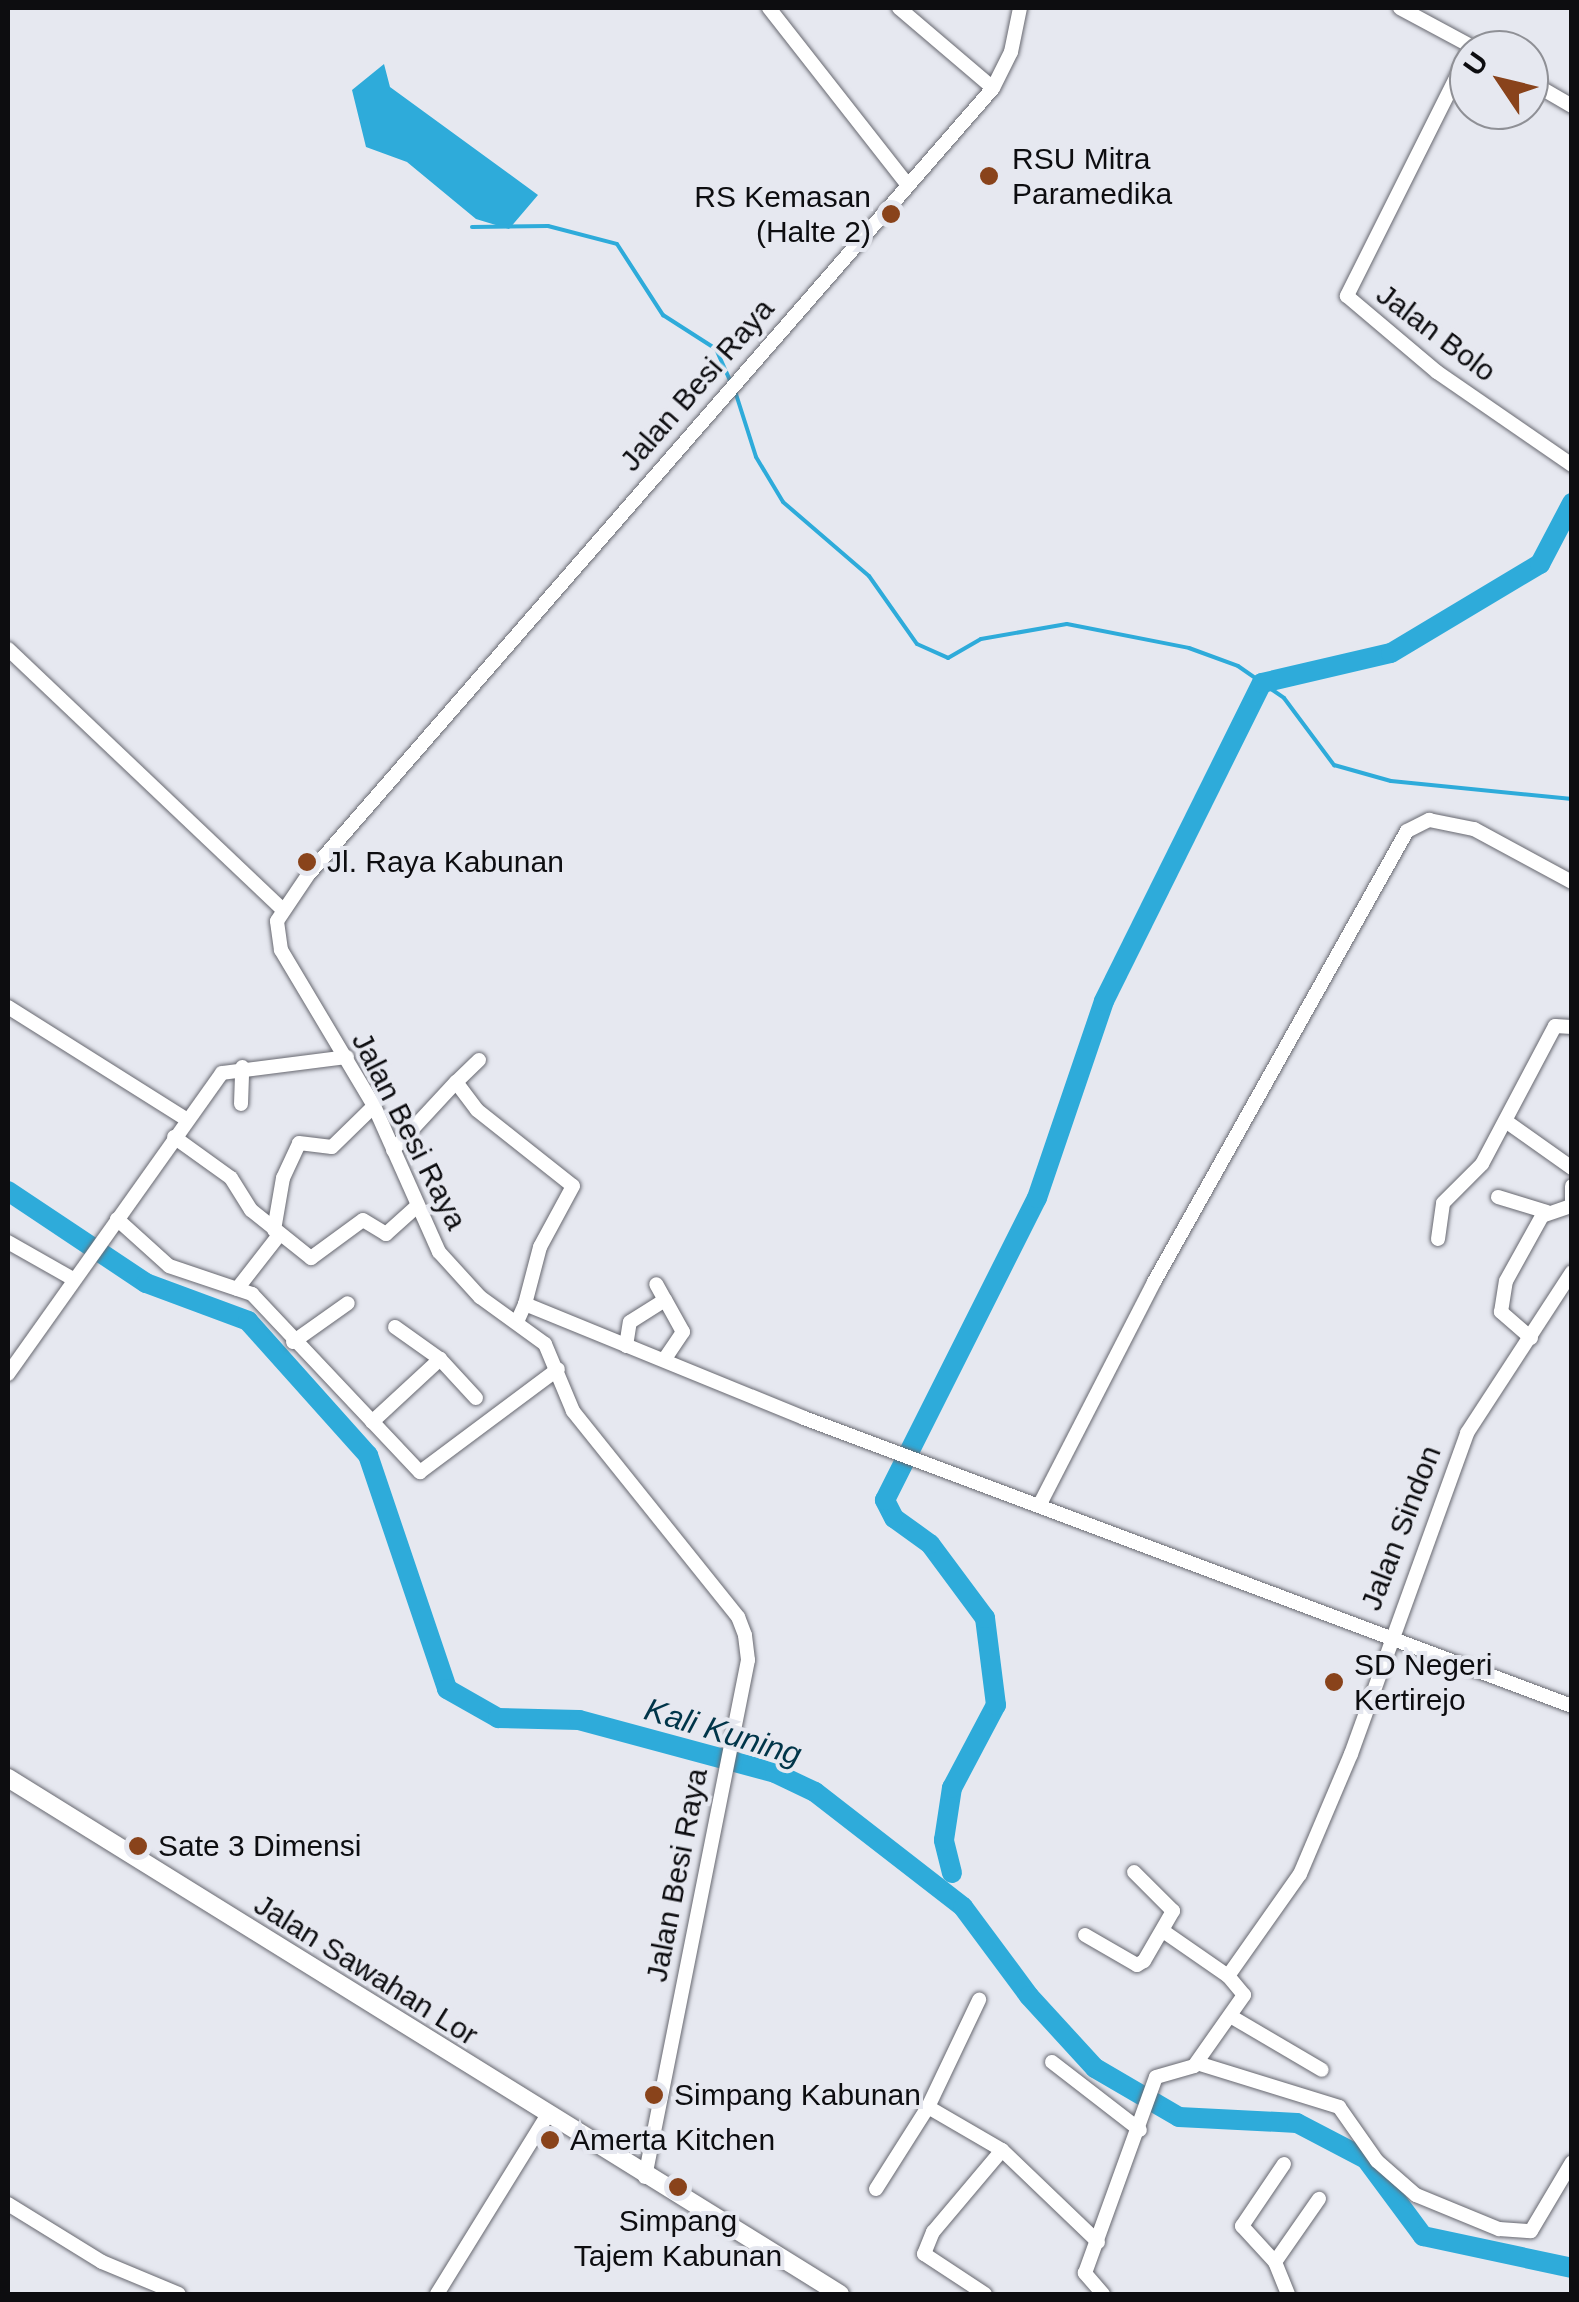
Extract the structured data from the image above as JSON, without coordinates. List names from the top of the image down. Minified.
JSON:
{"streets":{"main road":["Jalan Sawahan Lor"],"street":["Jalan Bolo","Jalan Besi Raya","Jalan Sindon"]},"crossings":[["Jalan Besi Raya","Jalan Sawahan Lor"]],"water":["Kali Kuning"],"places":["RSU Mitra Paramedika","RS Kemasan (Halte 2)","Jl. Raya Kabunan","SD Negeri Kertirejo","Sate 3 Dimensi","Simpang Kabunan","Amerta Kitchen","Simpang Tajem Kabunan"],"north":"top left"}
